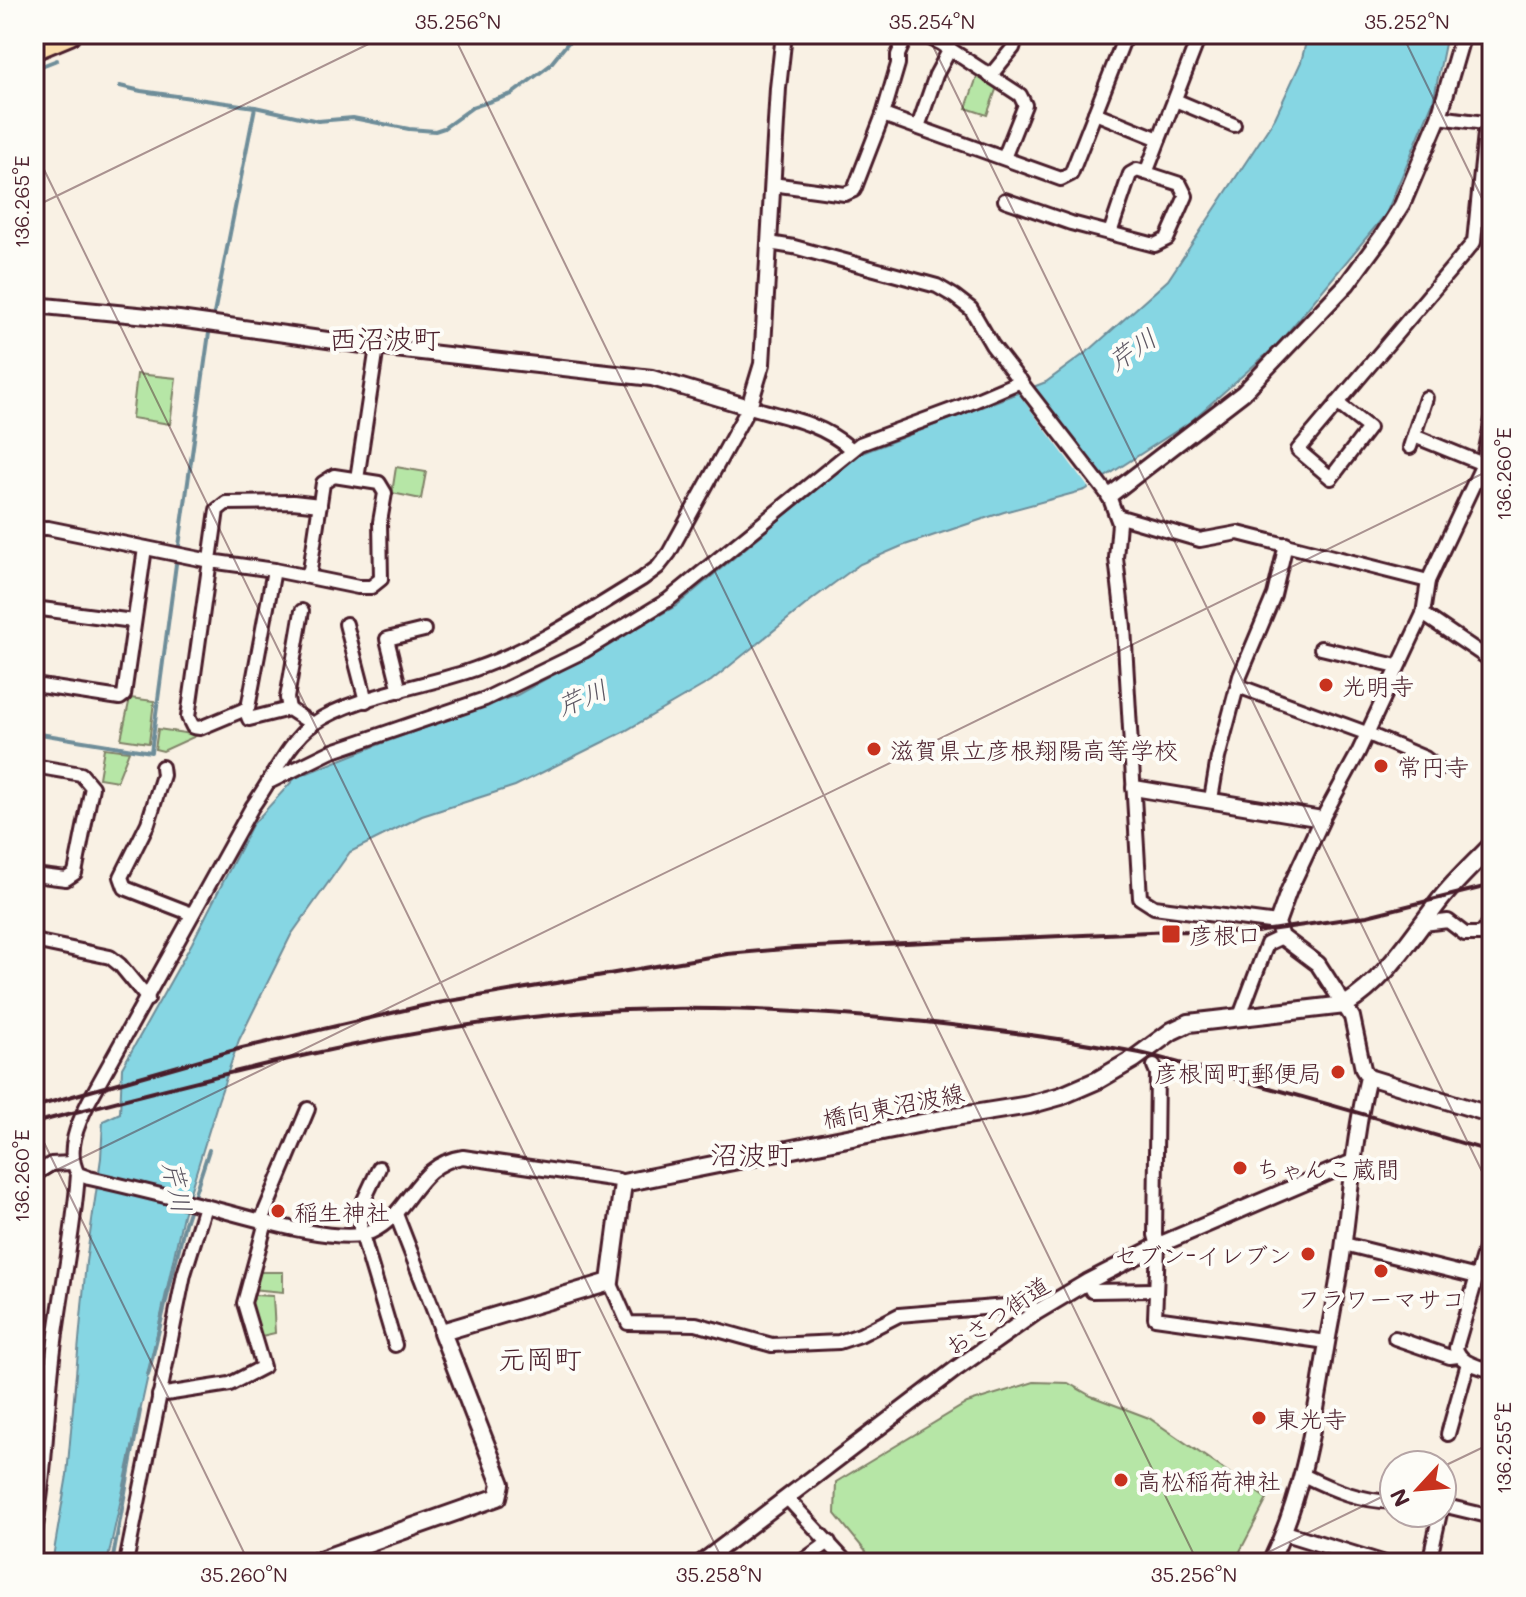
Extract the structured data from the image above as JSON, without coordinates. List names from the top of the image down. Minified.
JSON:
{"streets":{"main road":["橋向東沼波線"],"street":["おさつ街道"]},"districts":["西沼波町","沼波町","元岡町"],"water":["芹川"],"places":{"other":["光明寺","滋賀県立彦根翔陽高等学校","常円寺","彦根岡町郵便局","ちゃんこ蔵間","稲生神社","セブン-イレブン","フラワーマサコ","東光寺","高松稲荷神社"],"transit":["彦根口"]},"north":"bottom left","coordinates":["35.256°N","35.254°N","35.252°N","136.265°E","136.260°E","136.255°E","35.260°N","35.258°N"]}
